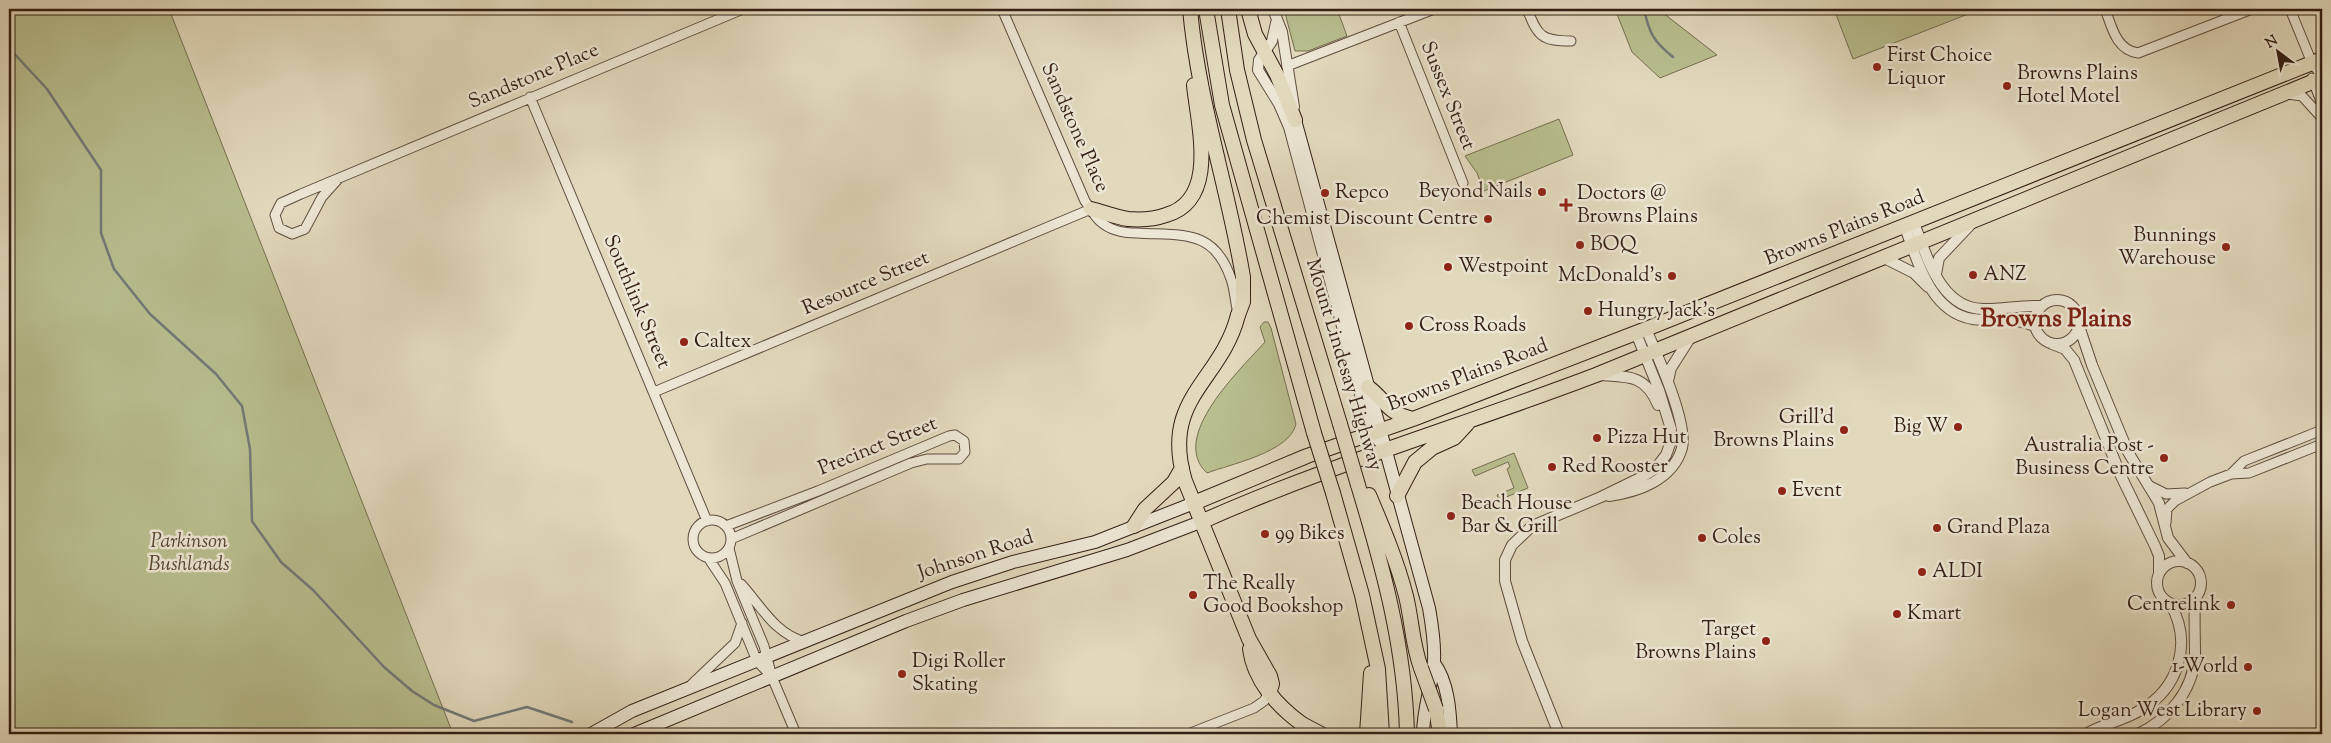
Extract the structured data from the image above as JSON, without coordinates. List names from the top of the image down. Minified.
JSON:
{"streets":{"main road":["Browns Plains Road","Mount Lindesay Highway","Johnson Road"],"street":["Sandstone Place","Sussex Street","Resource Street","Southlink Street","Precinct Street"]},"crossings":[["Sandstone Place","Resource Street"],["Sandstone Place","Southlink Street"],["Browns Plains Road","Mount Lindesay Highway"],["Browns Plains Road","Johnson Road"],["Resource Street","Southlink Street"],["Southlink Street","Precinct Street"],["Mount Lindesay Highway","Johnson Road"]],"districts":["Browns Plains"],"parks":["Parkinson Bushlands"],"places":{"other":["First Choice Liquor","Browns Plains Hotel Motel","Beyond Nails","Repco","Chemist Discount Centre","BOQ","Bunnings Warehouse","Westpoint","ANZ","McDonald's","Hungry Jack's","Cross Roads","Caltex","Big W","Grill'd Browns Plains","Pizza Hut","Australia Post - Business Centre","Red Rooster","Event","Beach House Bar & Grill","Grand Plaza","99 Bikes","Coles","ALDI","The Really Good Bookshop","Centrelink","Kmart","Target Browns Plains","1-World","Digi Roller Skating","Logan West Library"],"health":["Doctors @ Browns Plains"]},"north":"top left"}
